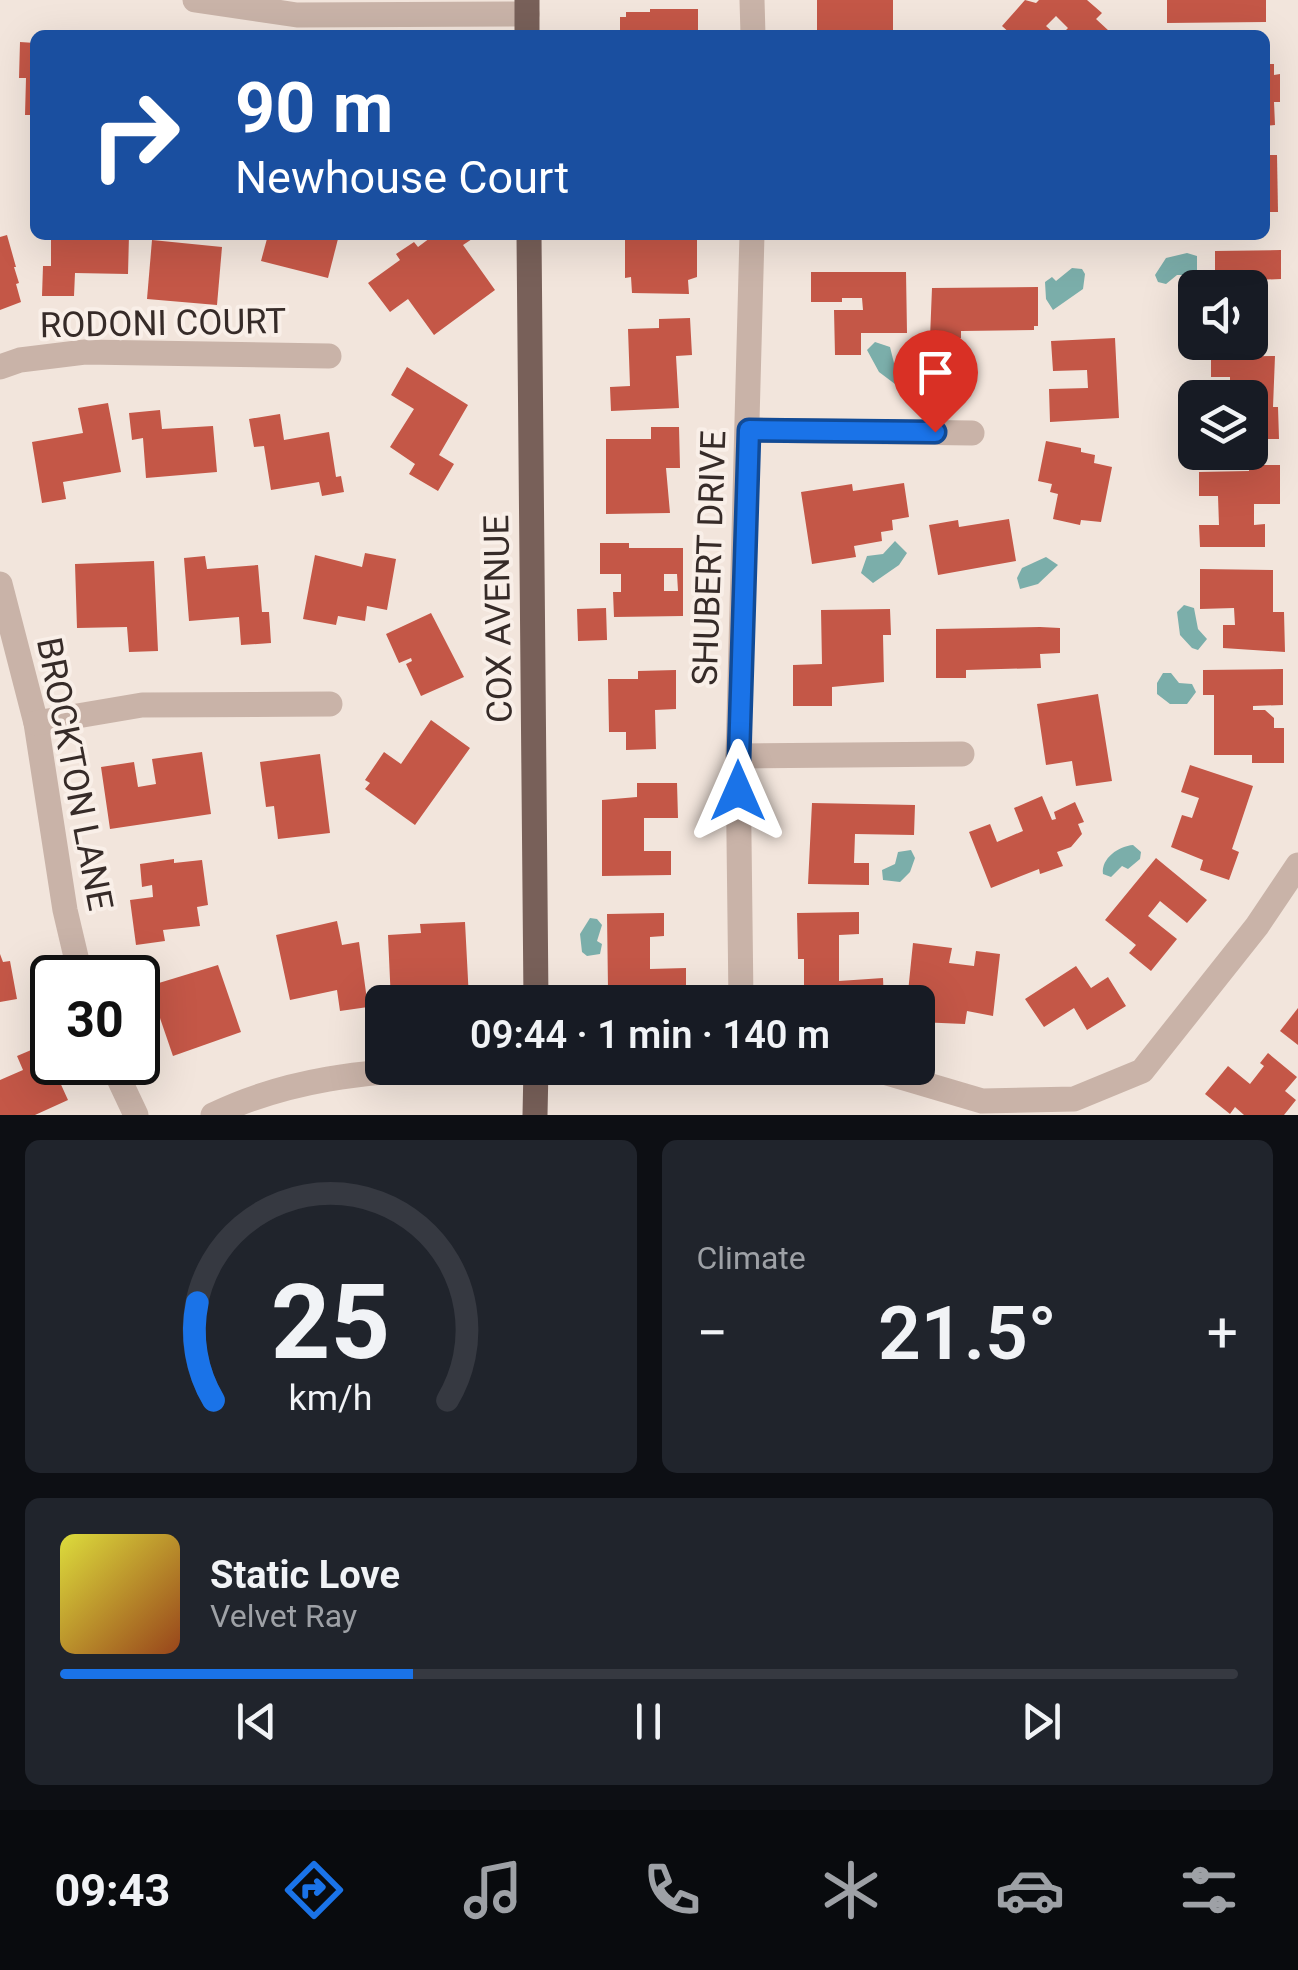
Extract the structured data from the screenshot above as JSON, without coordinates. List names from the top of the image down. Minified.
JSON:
{"streets":{"main road":["COX AVENUE"],"street":["RODONI COURT","SHUBERT DRIVE","BROCKTON LANE"]},"page":{"turn":["90 m","Newhouse Court"],"limit":"30","trip":"09:44 · 1 min · 140 m","tile":"Climate","heat":["−","21.5°","+"],"song":["Static Love","Velvet Ray"],"tabs":"09:43","gauge":["25","km/h"]}}
